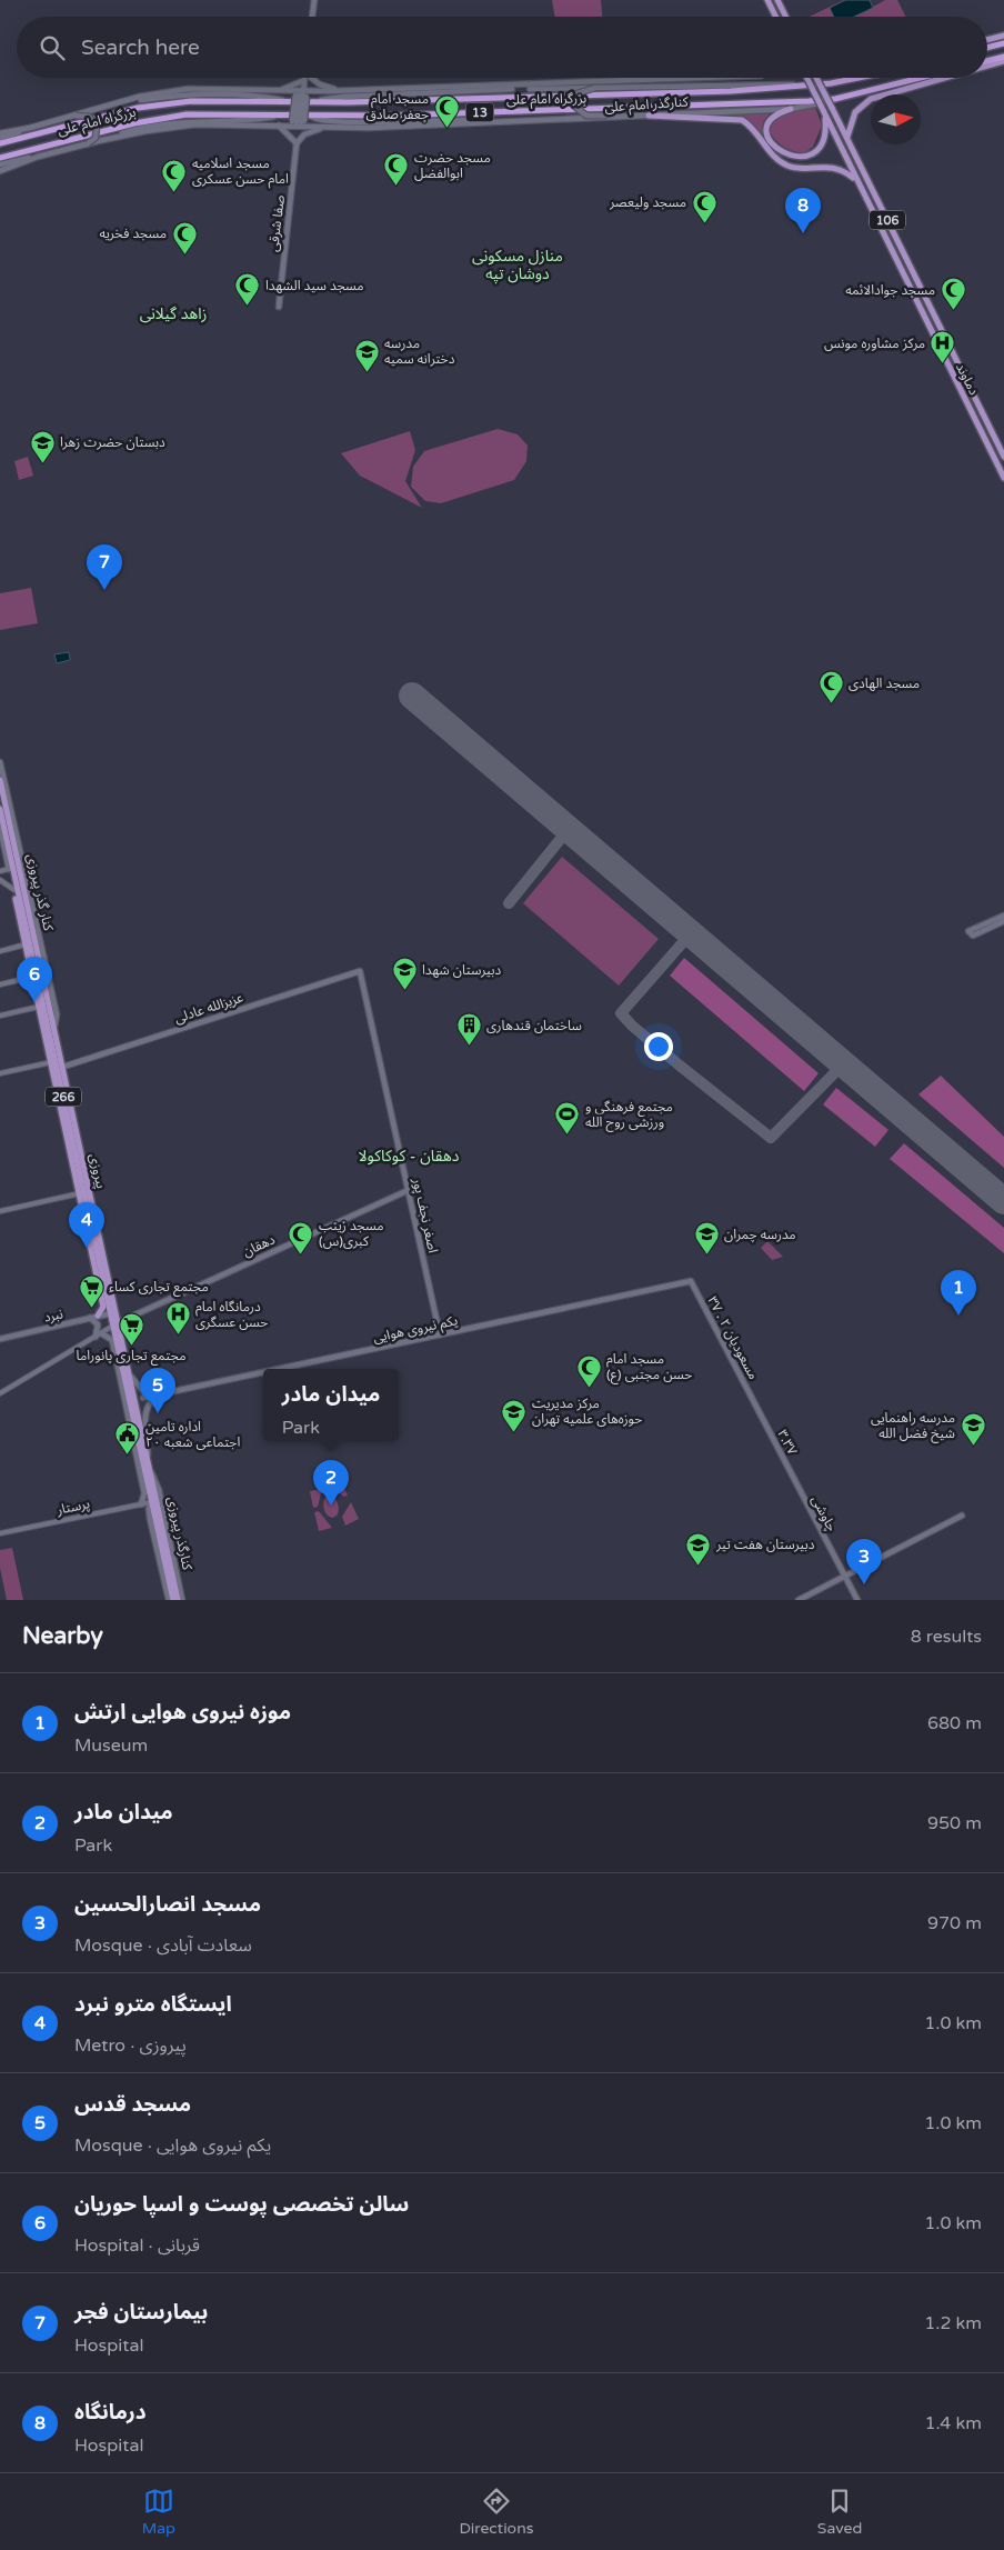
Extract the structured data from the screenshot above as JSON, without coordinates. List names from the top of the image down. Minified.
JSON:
{"streets":{"highway":["بزرگراه امام علی","13"],"main road":["کنارگذر امام علی","106","صفا شرقی","دماوند","کنار گذر پیروزی","عزیزالله عادلی","266","پیروزی","اصغر نجف پور","دهقان","نبرد","یکم نیروی هوایی","مسعودیان ۲ . ۳۷","۳.۳۷","چاوشی","کنارگذر پیروزی"],"street":["پرستار"]},"crossings":[["بزرگراه امام علی","کنارگذر امام علی"],["کنارگذر امام علی","صفا شرقی"],["106","دماوند"],["کنار گذر پیروزی","پیروزی"],["عزیزالله عادلی","پیروزی"],["عزیزالله عادلی","اصغر نجف پور"],["پیروزی","دهقان"],["پیروزی","نبرد"],["پیروزی","پرستار"],["پیروزی","کنارگذر پیروزی"],["اصغر نجف پور","دهقان"],["اصغر نجف پور","یکم نیروی هوایی"],["یکم نیروی هوایی","مسعودیان ۲ . ۳۷"],["مسعودیان ۲ . ۳۷","۳.۳۷"],["۳.۳۷","چاوشی"]],"districts":["منازل مسکونی دوشان تپه","زاهد گیلانی","دهقان - کوکاکولا"],"places":{"mosque":["مسجد امام جعفر صادق","مسجد حضرت ابوالفضل","مسجد اسلامیه امام حسن عسکری","مسجد ولیعصر","مسجد فخریه","مسجد سید الشهدا","مسجد جوادالائمه","مسجد الهادی","مسجد زینب کبری(س)","مسجد امام حسن مجتبی (ع)"],"hospital":["مرکز مشاوره مونس","درمانگاه امام حسن عسگری"],"school or university":["مدرسه دخترانه سمیه","دبستان حضرت زهرا","دبیرستان شهدا","مدرسه چمران","مرکز مدیریت حوزه‌های علمیه تهران","مدرسه راهنمایی شیخ فضل الله","دبیرستان هفت تیر"],"building":["ساختمان قندهاری"],"sports":["مجتمع فرهنگی و ورزشی روح الله"],"supermarket":["مجتمع تجاری کساء","مجتمع تجاری پانوراما"],"public building":["اداره تامین اجتماعی شعبه ۲۰"]},"north":"right","page":{"search":"Search here","pins":["8","7","6","4","1","5","2","3"],"popup":["میدان مادر","Park"],"heading":["Nearby","8 results"],"list":[{"mark":"1","name":"موزه نیروی هوایی ارتش","note":"Museum","value":"680 m"},{"mark":"2","name":"میدان مادر","note":"Park","value":"950 m"},{"mark":"3","name":"مسجد انصارالحسین","note":"Mosque · سعادت آبادی","value":"970 m"},{"mark":"4","name":"ایستگاه مترو نبرد","note":"Metro · پیروزی","value":"1.0 km"},{"mark":"5","name":"مسجد قدس","note":"Mosque · یکم نیروی هوایی","value":"1.0 km"},{"mark":"6","name":"سالن تخصصی پوست و اسپا حوریان","note":"Hospital · قربانی","value":"1.0 km"},{"mark":"7","name":"بیمارستان فجر","note":"Hospital","value":"1.2 km"},{"mark":"8","name":"درمانگاه","note":"Hospital","value":"1.4 km"}],"nav":["Map","Directions","Saved"]}}
